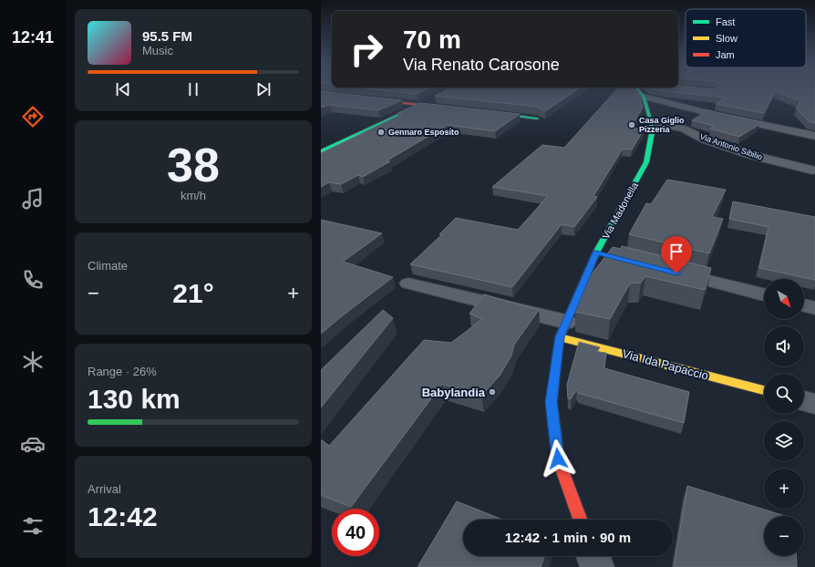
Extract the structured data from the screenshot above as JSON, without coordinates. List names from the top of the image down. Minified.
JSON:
{"streets":{"street":["Via Antonio Sibilio","Via Madonella","Via Ida Papaccio"]},"crossings":[["Via Antonio Sibilio","Via Madonella"],["Via Madonella","Via Ida Papaccio"]],"places":["Casa Giglio Pizzeria","Gennaro Esposito","Babylandia"],"legend":["Fast","Slow","Jam"],"north":"bottom right","page":{"tabs":"12:41","turn":["70 m","Via Renato Carosone"],"song":["95.5 FM","Music"],"tile":[["38","km/h"],"Climate",["Range · 26%","130 km"],["Arrival","12:42"]],"heat":["−","21°","+"],"map_buttons":["+","−"],"limit":"40","trip":"12:42 · 1 min · 90 m"}}
